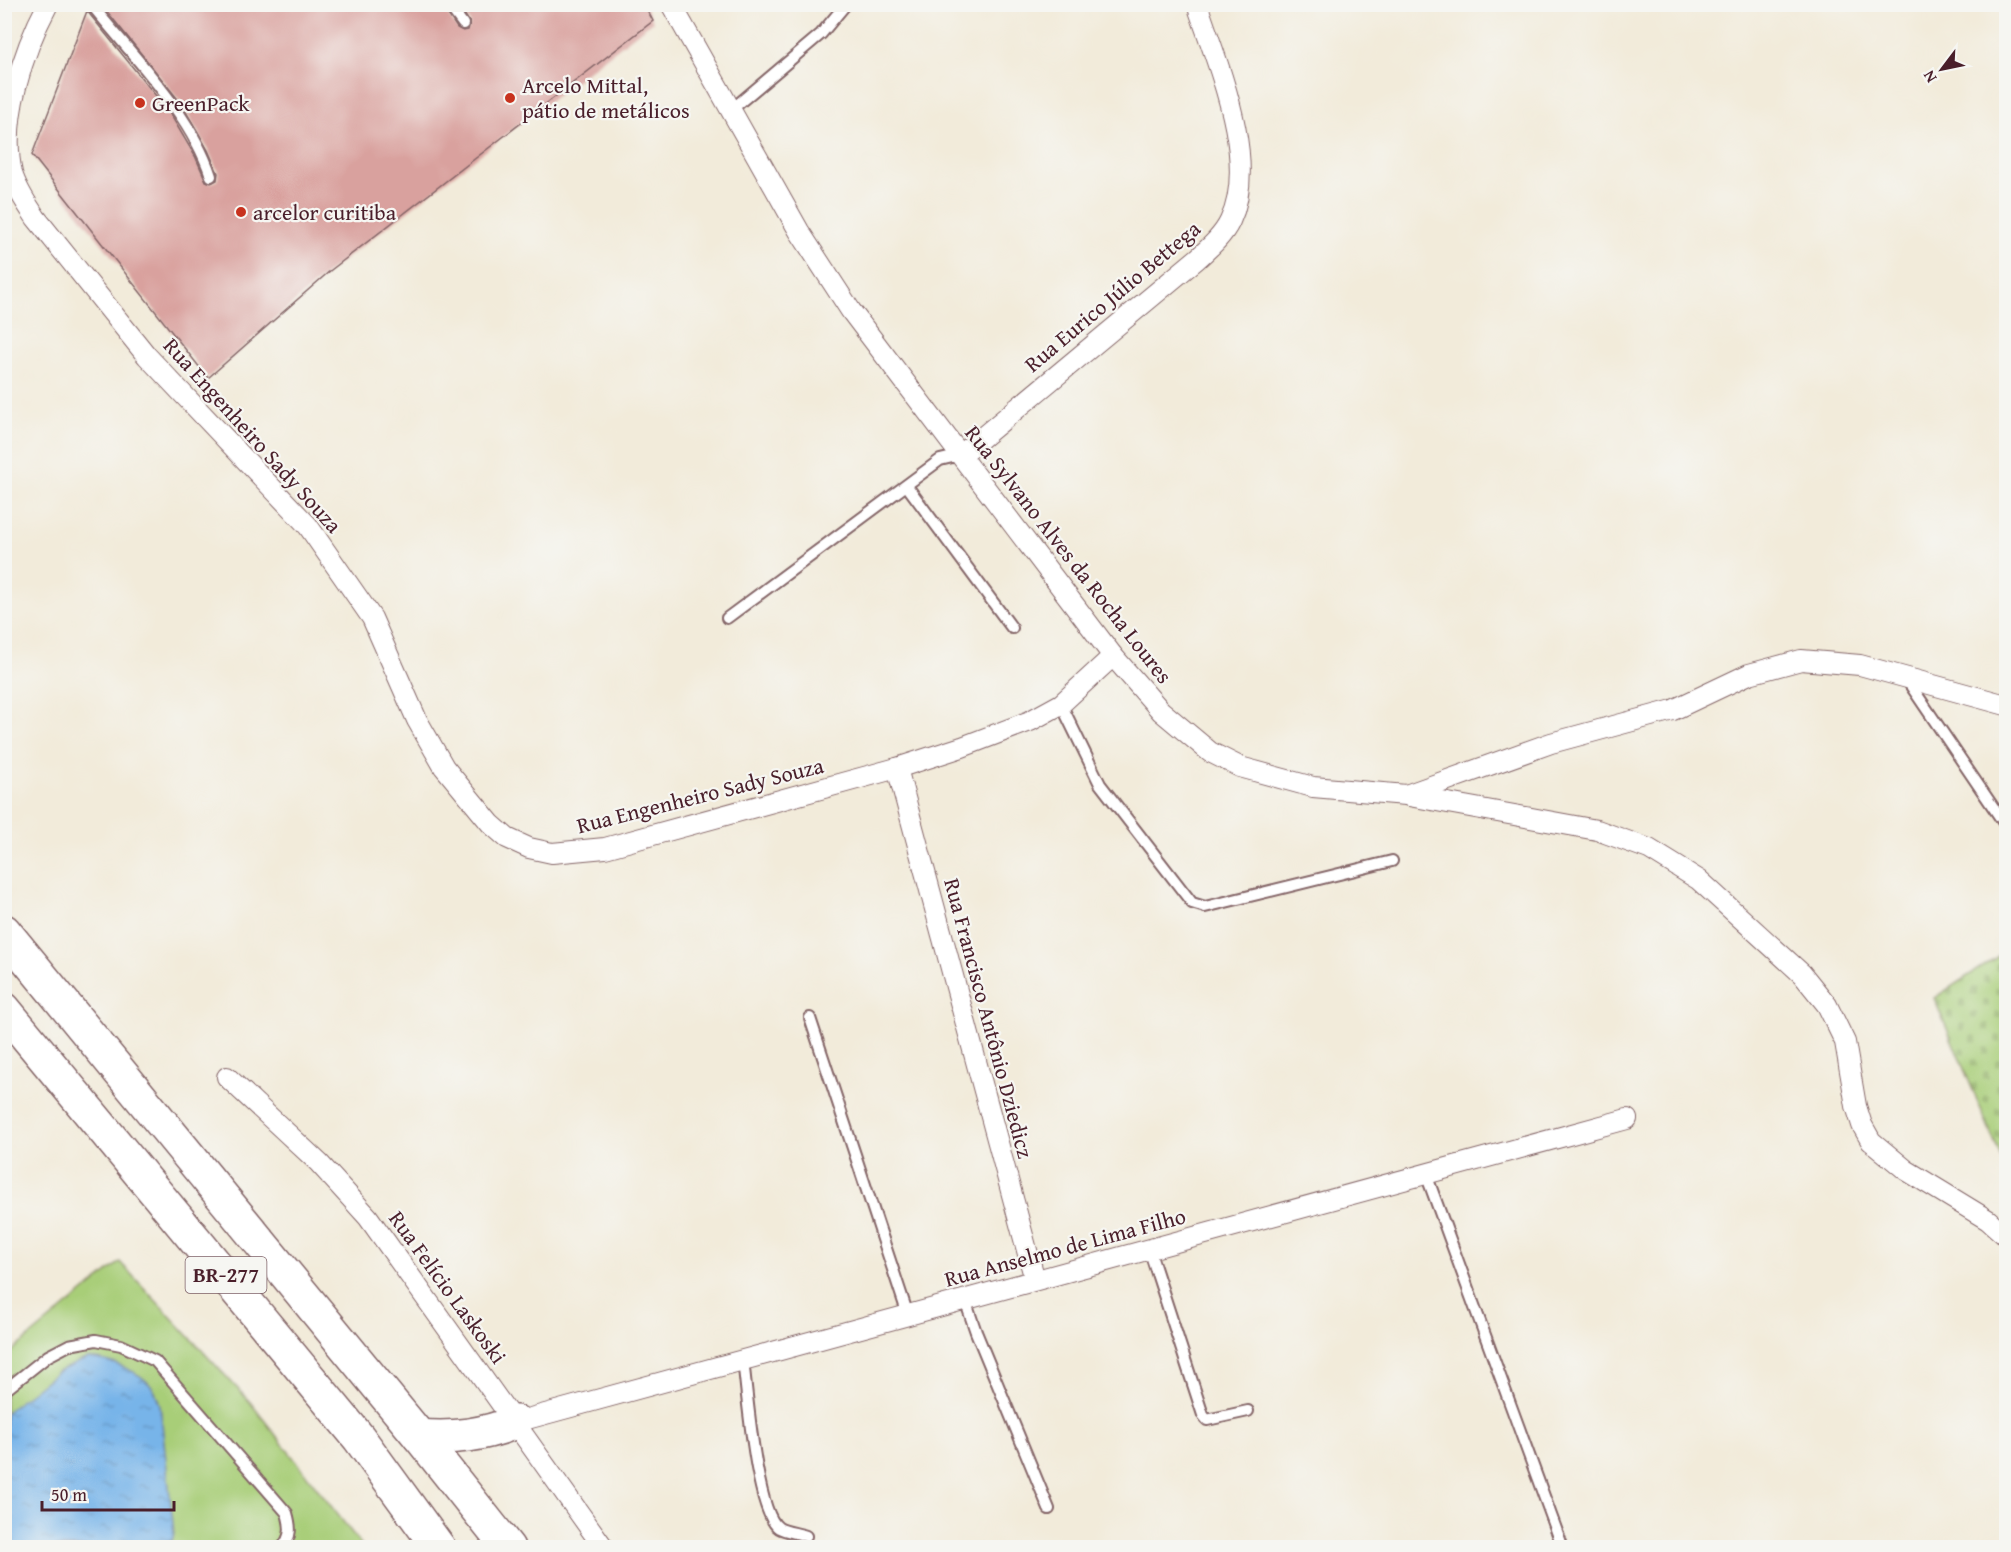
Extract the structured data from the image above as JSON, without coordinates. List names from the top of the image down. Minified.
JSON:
{"streets":{"highway":["BR-277"],"street":["Rua Eurico Júlio Bettega","Rua Engenheiro Sady Souza","Rua Sylvano Alves da Rocha Loures","Rua Francisco Antônio Dziedicz","Rua Anselmo de Lima Filho","Rua Felício Laskoski"]},"crossings":[["Rua Eurico Júlio Bettega","Rua Sylvano Alves da Rocha Loures"],["Rua Engenheiro Sady Souza","Rua Sylvano Alves da Rocha Loures"],["Rua Engenheiro Sady Souza","Rua Francisco Antônio Dziedicz"],["Rua Francisco Antônio Dziedicz","Rua Anselmo de Lima Filho"],["Rua Anselmo de Lima Filho","Rua Felício Laskoski"]],"places":["Arcelo Mittal, pátio de metálicos","GreenPack","arcelor curitiba"],"scale_bar":"50 m","north":"bottom left"}
